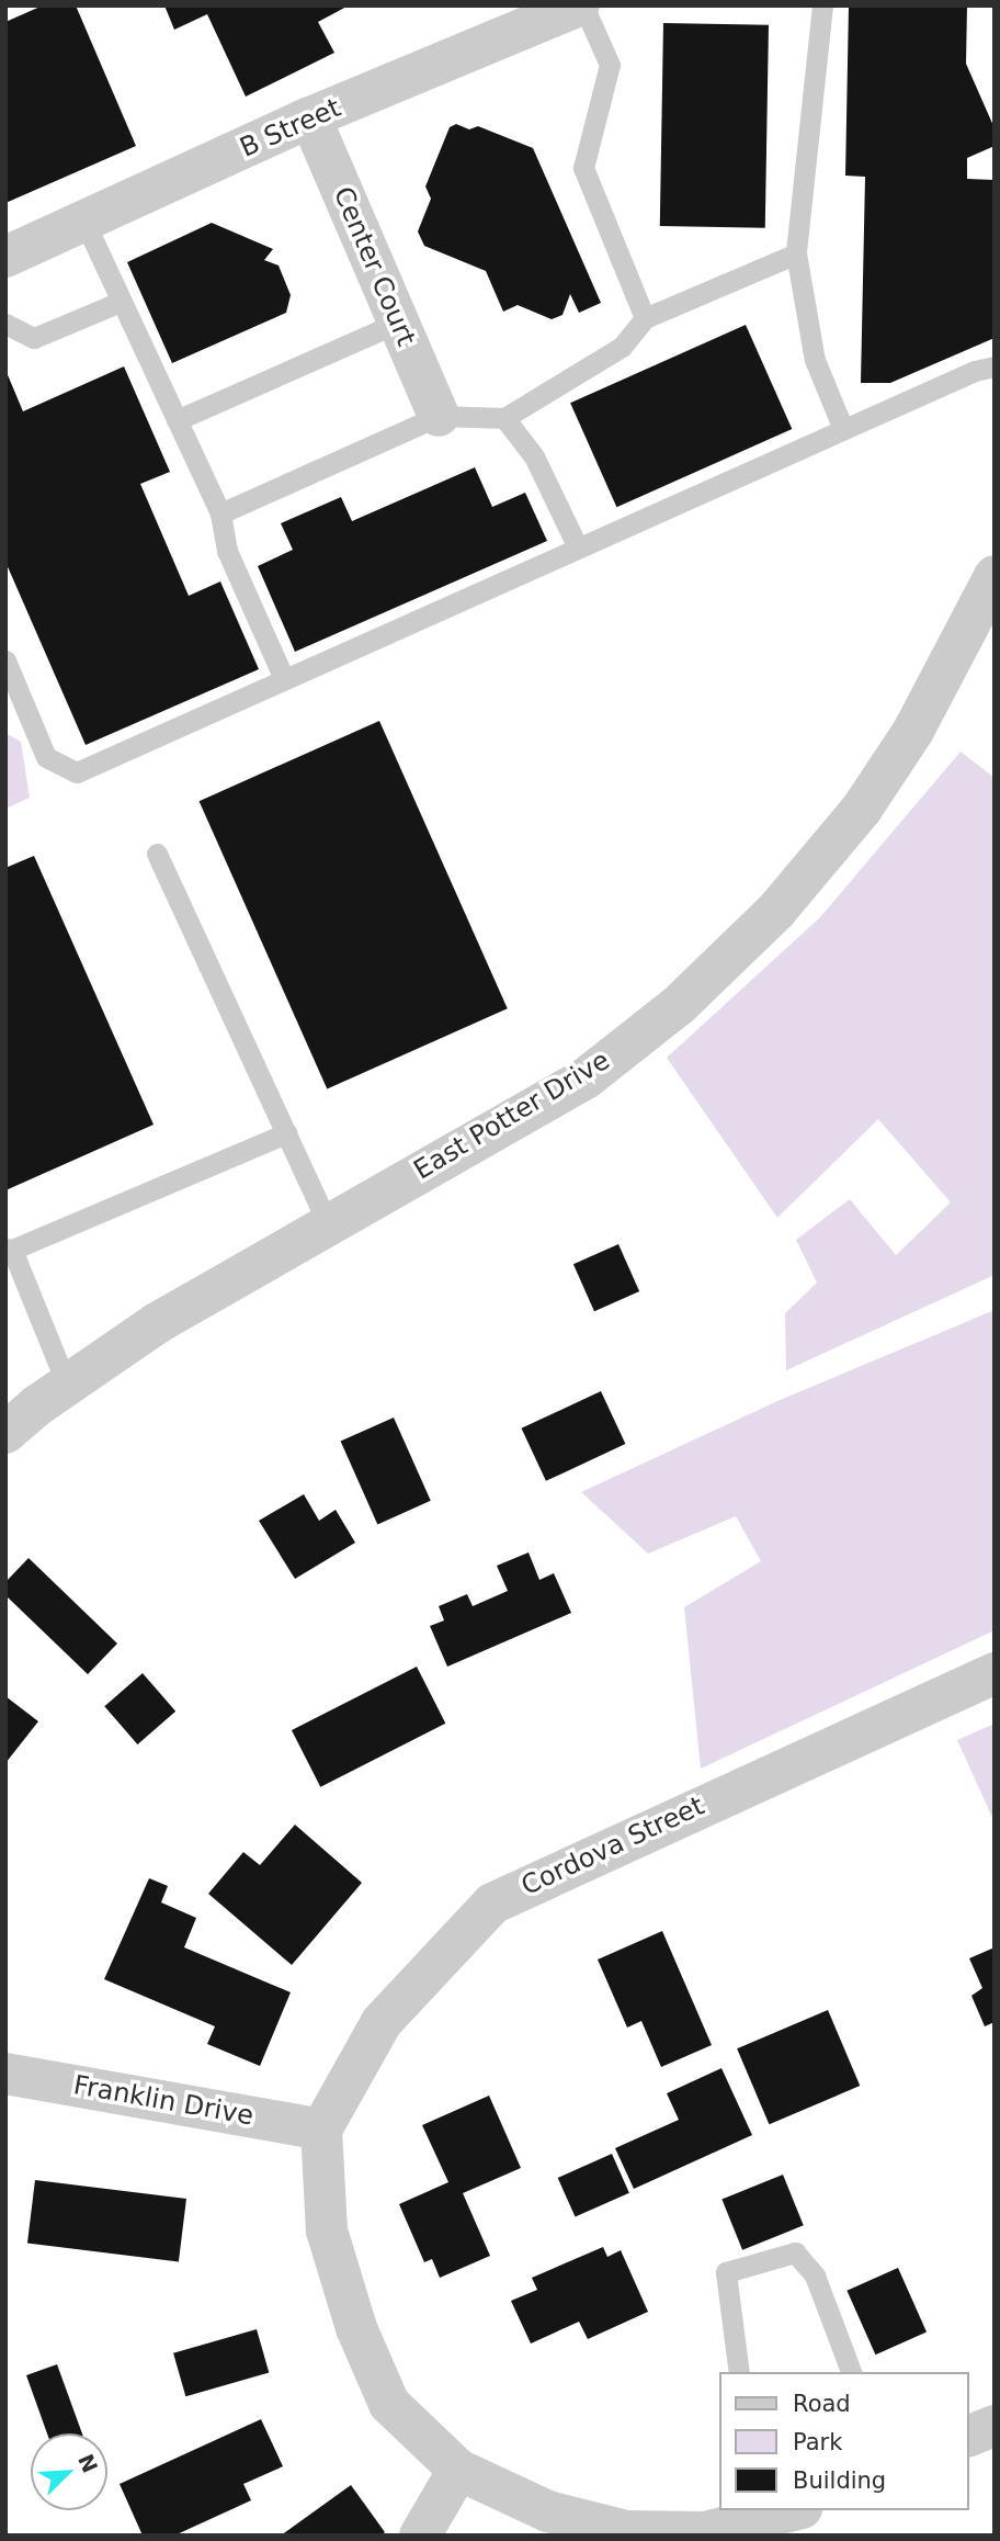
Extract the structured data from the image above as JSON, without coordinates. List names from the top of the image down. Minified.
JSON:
{"streets":{"street":["B Street","Center Court","East Potter Drive","Cordova Street","Franklin Drive"]},"crossings":[["B Street","Center Court"],["Cordova Street","Franklin Drive"]],"legend":["Road","Park","Building"],"north":"top right"}
